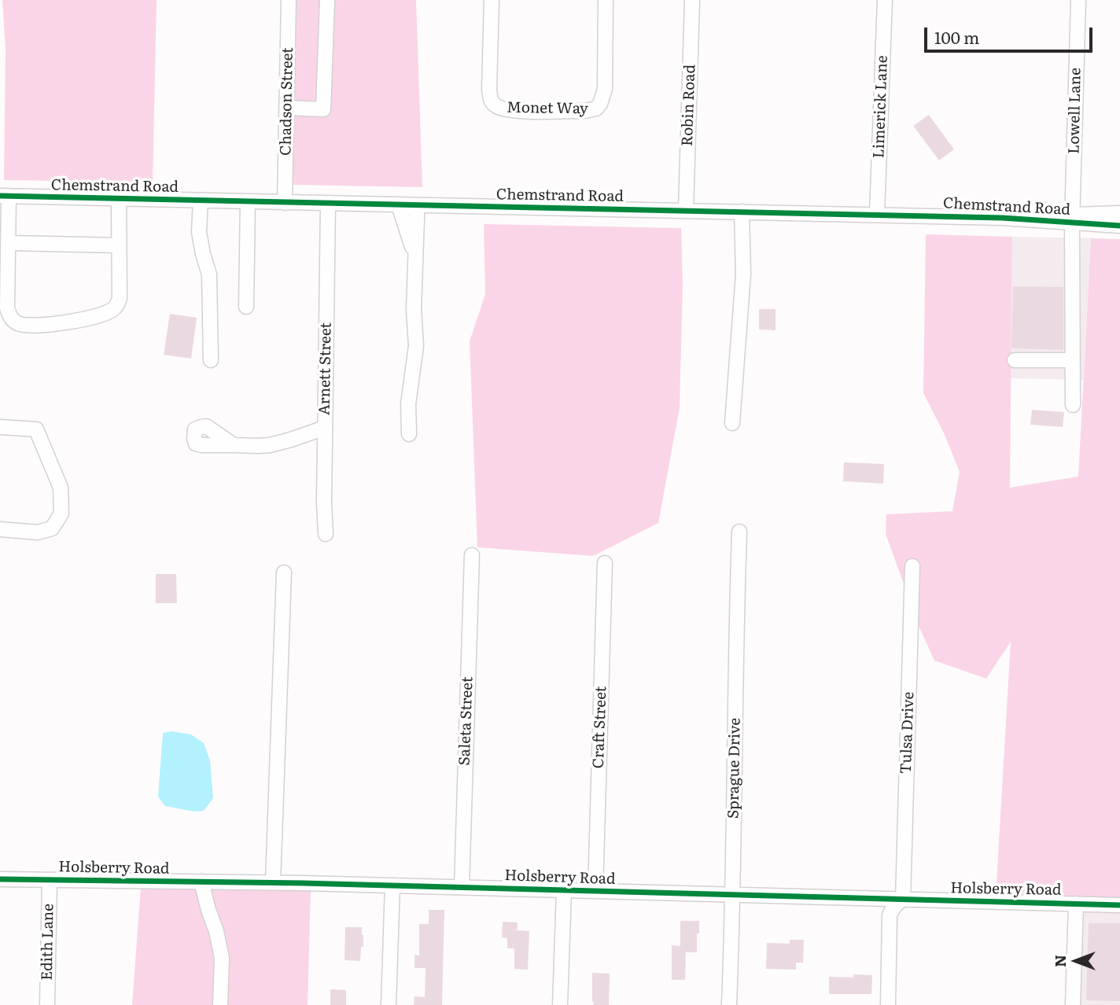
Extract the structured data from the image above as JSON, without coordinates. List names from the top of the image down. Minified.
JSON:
{"streets":{"street":["Chadson Street","Robin Road","Limerick Lane","Monet Way","Lowell Lane","Chemstrand Road","Arnett Street","Saleta Street","Craft Street","Tulsa Drive","Sprague Drive","Holsberry Road","Edith Lane"]},"crossings":[["Chadson Street","Chemstrand Road"],["Robin Road","Chemstrand Road"],["Limerick Lane","Chemstrand Road"],["Lowell Lane","Chemstrand Road"],["Chemstrand Road","Arnett Street"],["Saleta Street","Holsberry Road"],["Craft Street","Holsberry Road"],["Tulsa Drive","Holsberry Road"],["Sprague Drive","Holsberry Road"],["Holsberry Road","Edith Lane"]],"scale_bar":"100 m","north":"left"}
